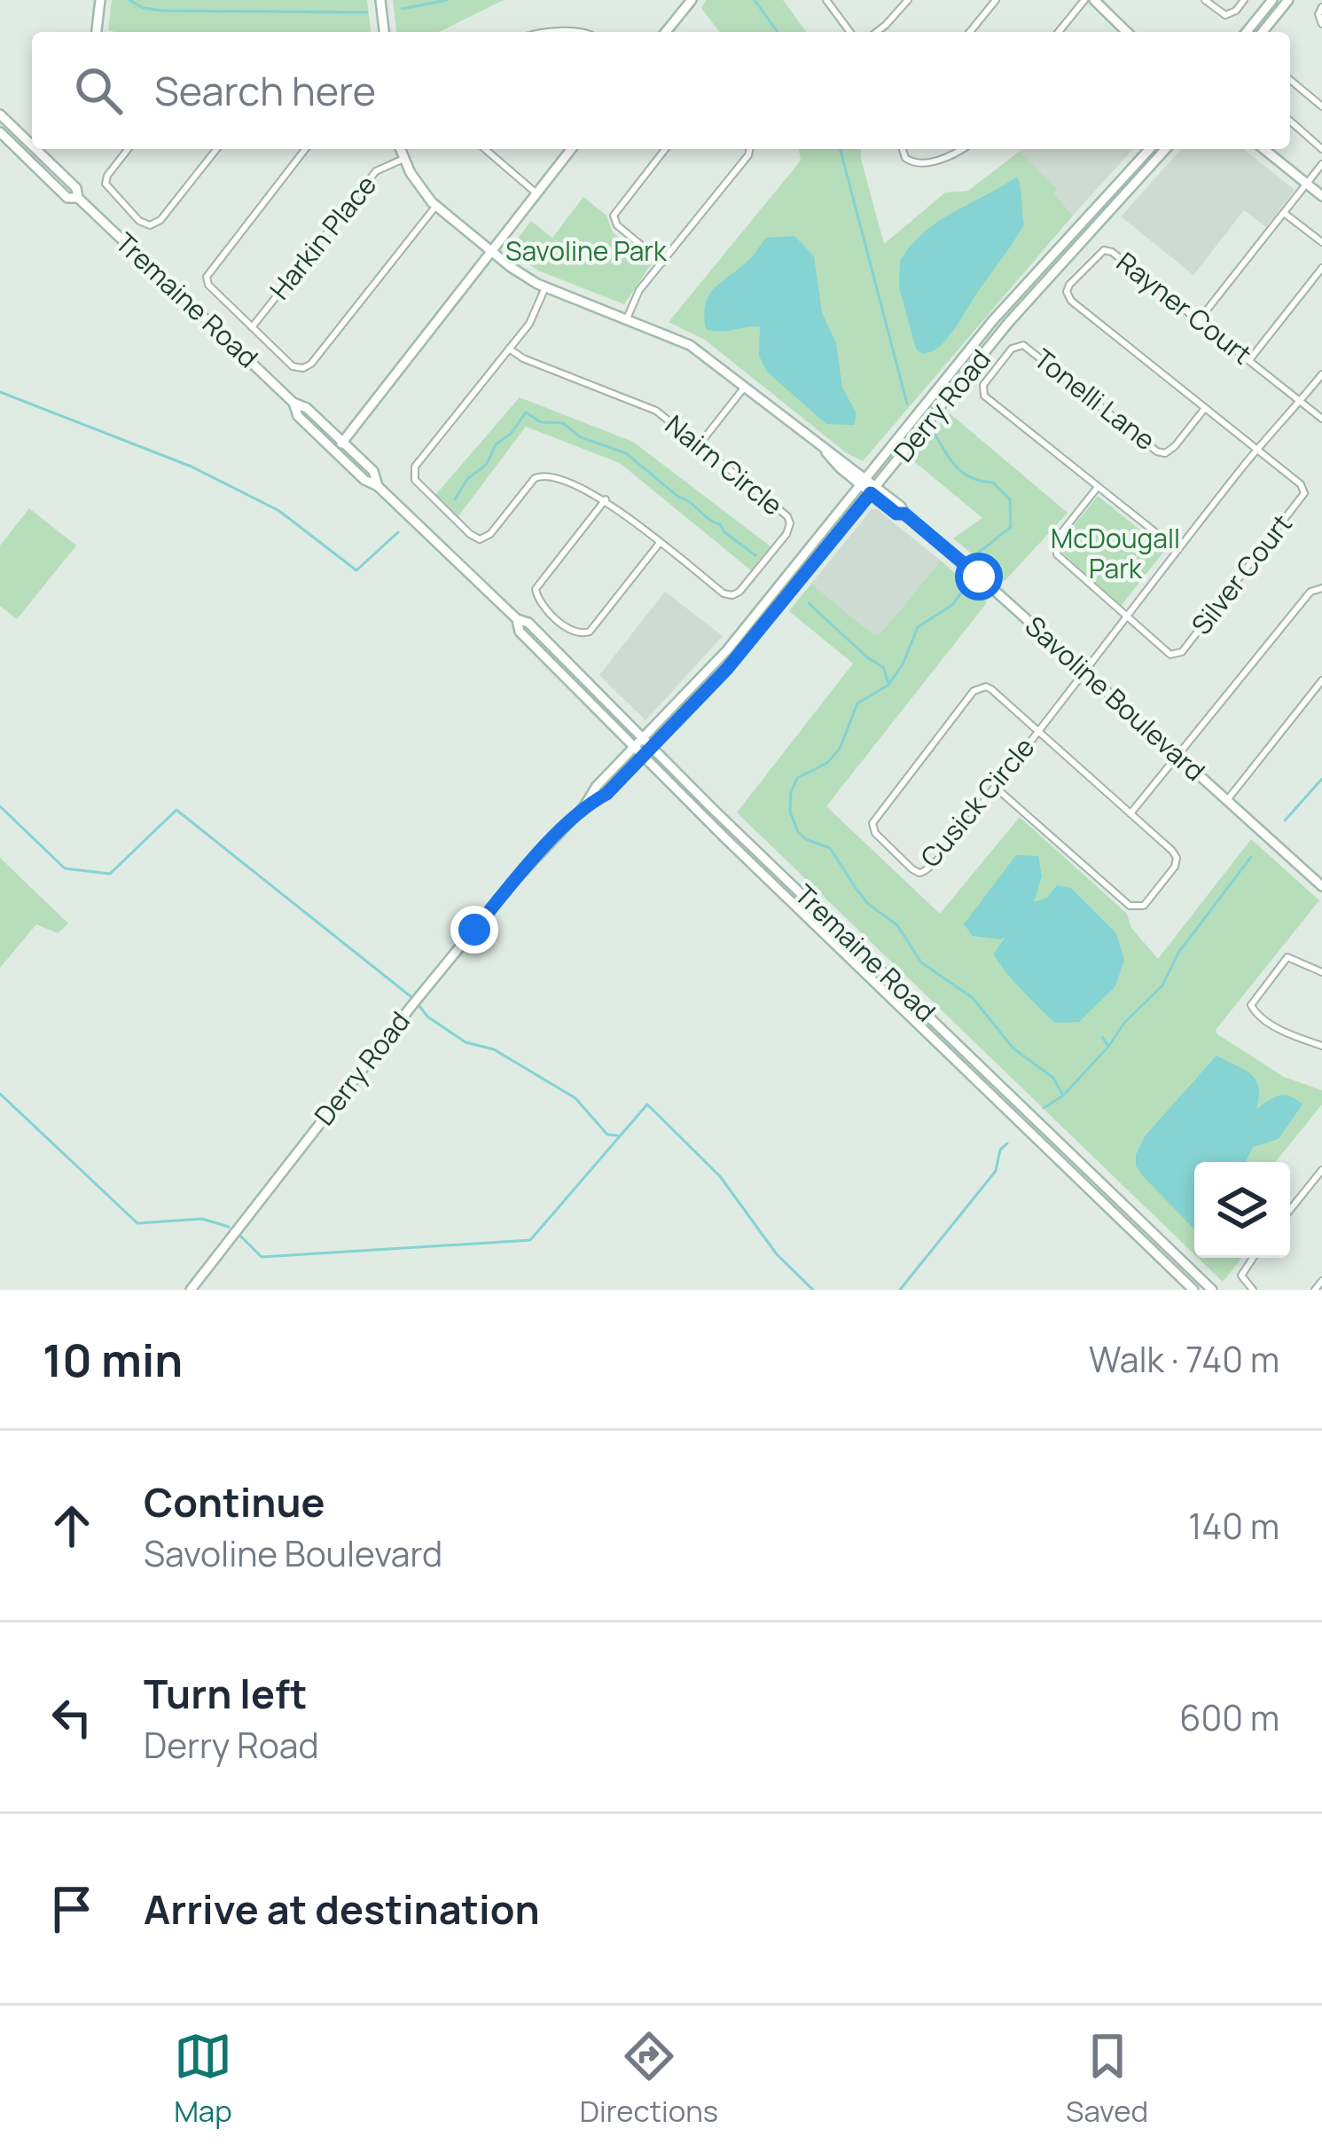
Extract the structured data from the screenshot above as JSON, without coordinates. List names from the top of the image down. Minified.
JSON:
{"streets":{"main road":["Tremaine Road","Derry Road","Savoline Boulevard"],"street":["Harkin Place","Rayner Court","Tonelli Lane","Nairn Circle","Silver Court","Cusick Circle"]},"crossings":[["Harkin Place","Savoline Boulevard"],["Tremaine Road","Derry Road"],["Rayner Court","Tonelli Lane"],["Rayner Court","Silver Court"],["Rayner Court","Cusick Circle"],["Tonelli Lane","Cusick Circle"],["Derry Road","Savoline Boulevard"],["Nairn Circle","Savoline Boulevard"],["Silver Court","Cusick Circle"],["Savoline Boulevard","Cusick Circle"]],"parks":["Savoline Park","McDougall Park"],"page":{"search":"Search here","heading":["10 min","Walk · 740 m"],"list":[["Continue","Savoline Boulevard","140 m"],["Turn left","Derry Road","600 m"],"Arrive at destination"],"nav":["Map","Directions","Saved"]}}
